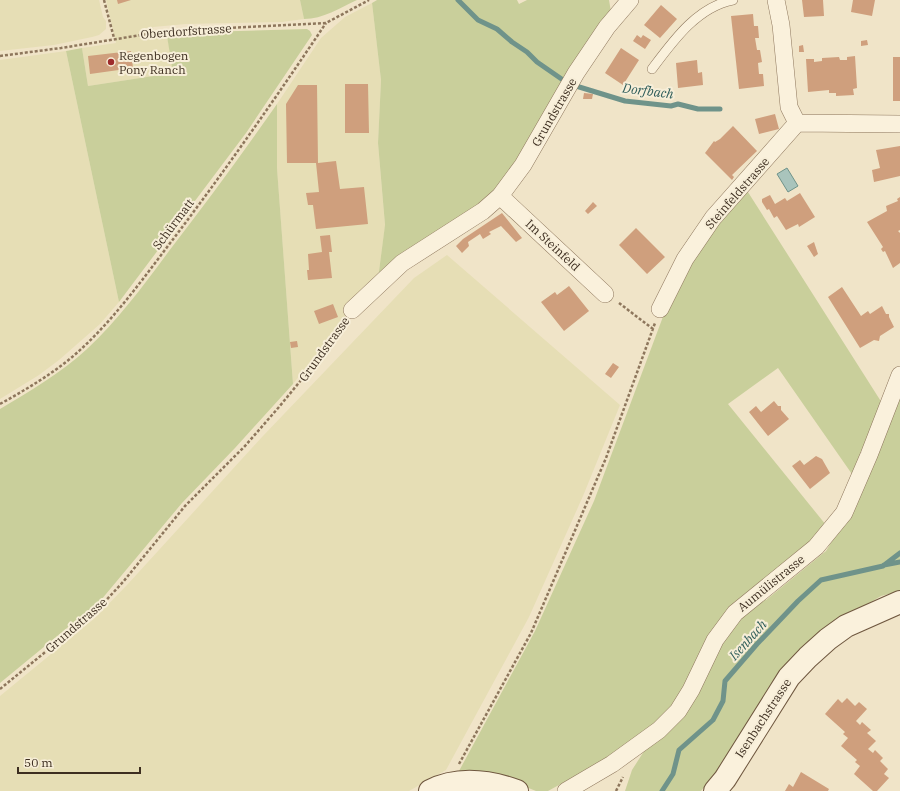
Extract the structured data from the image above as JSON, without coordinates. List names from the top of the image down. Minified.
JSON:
{"streets":{"main road":["Isenbachstrasse"],"street":["Grundstrasse","Steinfeldstrasse","Im Steinfeld","Aumülistrasse"],"path":["Oberdorfstrasse","Schürmatt"]},"crossings":[["Oberdorfstrasse","Schürmatt"],["Grundstrasse","Im Steinfeld"]],"water":["Dorfbach","Isenbach"],"places":["Regenbogen Pony Ranch"],"scale_bar":"50 m"}
